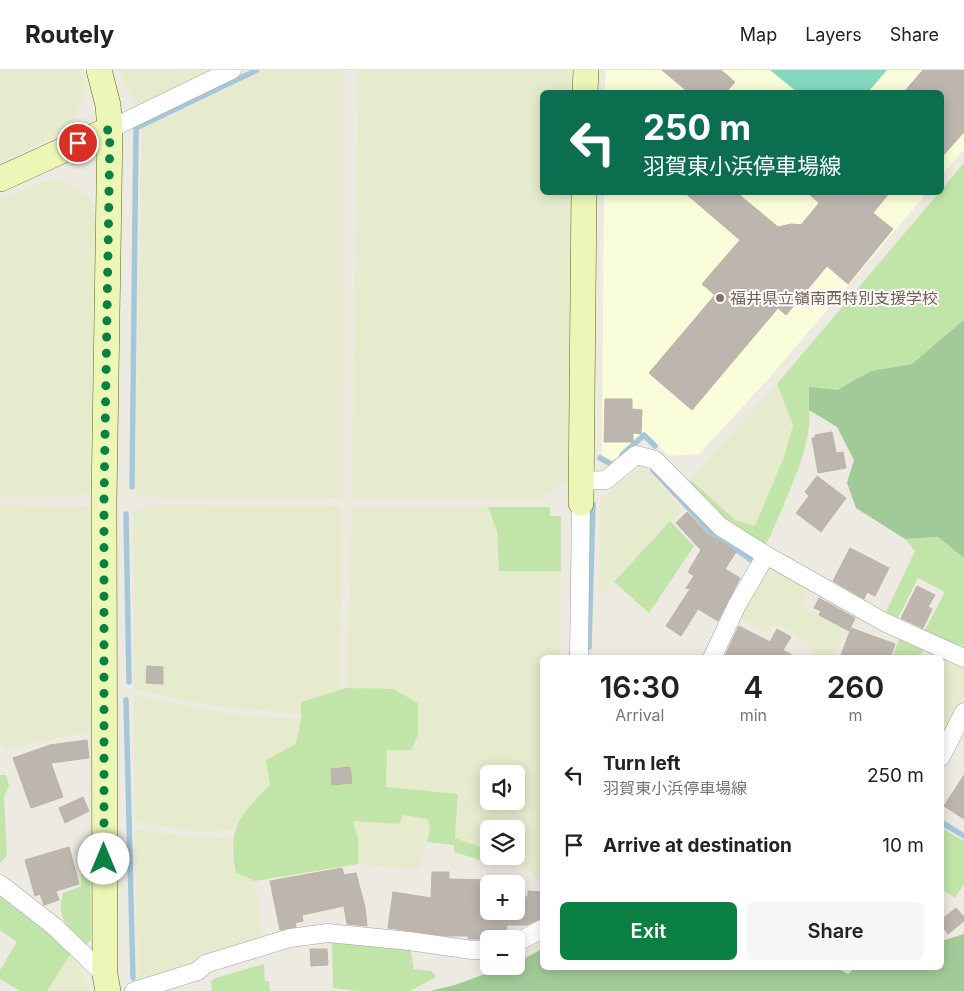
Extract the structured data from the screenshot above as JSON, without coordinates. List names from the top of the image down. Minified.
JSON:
{"places":["福井県立嶺南西特別支援学校"],"page":{"header":"Routely","nav":["Map","Layers","Share"],"turn":["250 m","羽賀東小浜停車場線"],"eta":["16:30","Arrival","4","min","260","m"],"list":[{"name":"Turn left","note":"羽賀東小浜停車場線","value":"250 m"},{"name":"Arrive at destination","value":"10 m"}],"map_buttons":["+","−"],"buttons":["Exit","Share"]}}
